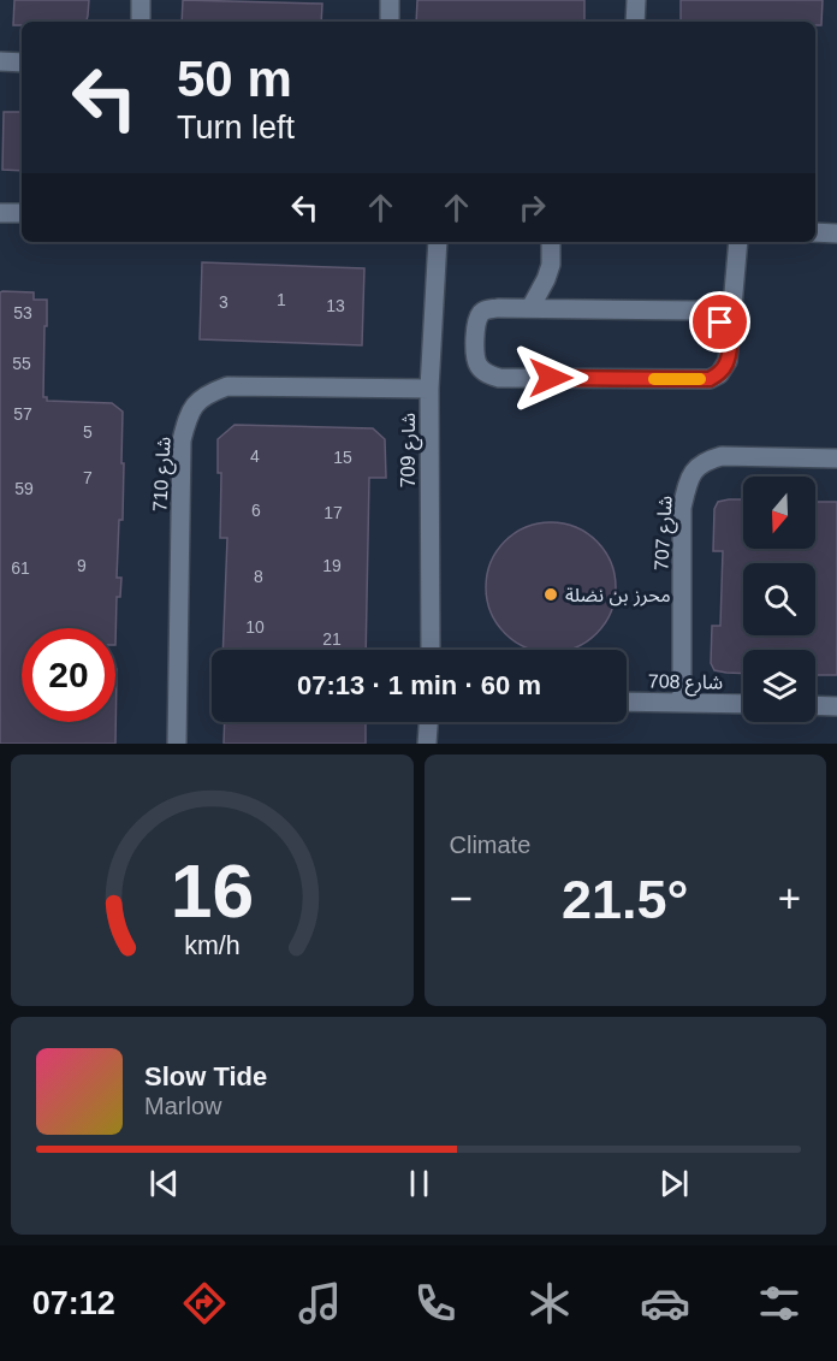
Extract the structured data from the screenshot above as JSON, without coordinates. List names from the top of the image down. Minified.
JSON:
{"streets":{"street":["شارع 709","شارع 710","شارع 707","شارع 708"]},"crossings":[["شارع 709","شارع 710"],["شارع 707","شارع 708"]],"places":["محرز بن نضلة"],"house_numbers":["1","3","13","53","55","57","5","4","15","7","59","6","17","9","19","61","8","10","21"],"north":"bottom","page":{"turn":["50 m","Turn left"],"limit":"20","trip":"07:13 · 1 min · 60 m","tile":"Climate","heat":["−","21.5°","+"],"song":["Slow Tide","Marlow"],"tabs":"07:12","gauge":["16","km/h"]}}
